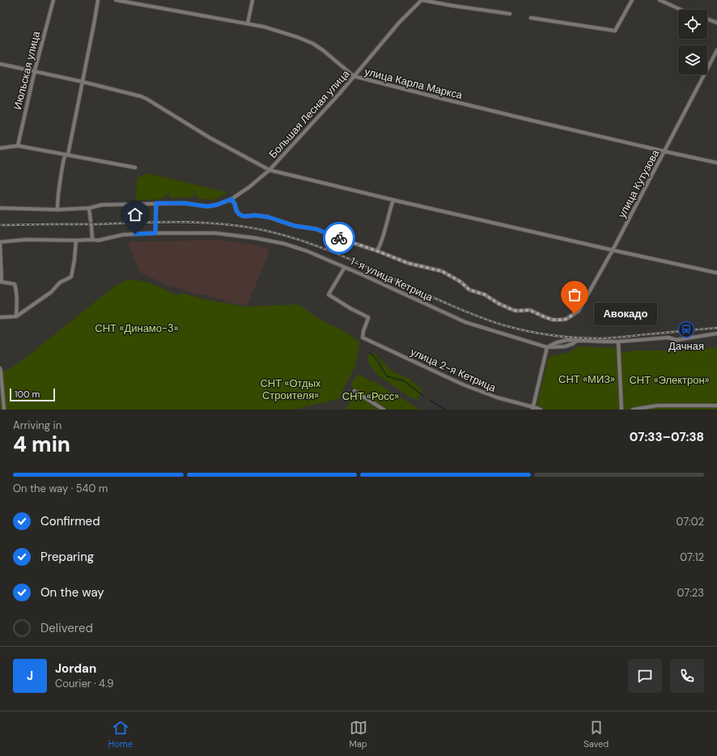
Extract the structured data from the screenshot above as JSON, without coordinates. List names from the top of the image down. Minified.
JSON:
{"streets":{"street":["Июльская улица","улица Карла Маркса","Большая Лесная улица","улица Кутузова","1-я улица Кетрица","улица 2-я Кетрица"]},"crossings":[["улица Карла Маркса","Большая Лесная улица"],["улица Карла Маркса","улица Кутузова"],["1-я улица Кетрица","улица 2-я Кетрица"]],"parks":["СНТ «Динамо-3»","СНТ «МИЗ»","СНТ «Электрон»","СНТ «Отдых Строителя»","СНТ «Росс»"],"places":{"other":["Авокадо"],"station":["Дачная"]},"scale_bar":"100 m","page":{"bubble":"Авокадо","scale":"100 m","heading":["4 min","Arriving in","07:33–07:38"],"panel":["Jordan","Courier · 4.9"],"bar":"On the way · 540 m","list":[["Confirmed","07:02"],["Preparing","07:12"],["On the way","07:23"],"Delivered"],"round":"J","tabs":["Home","Map","Saved"]}}
